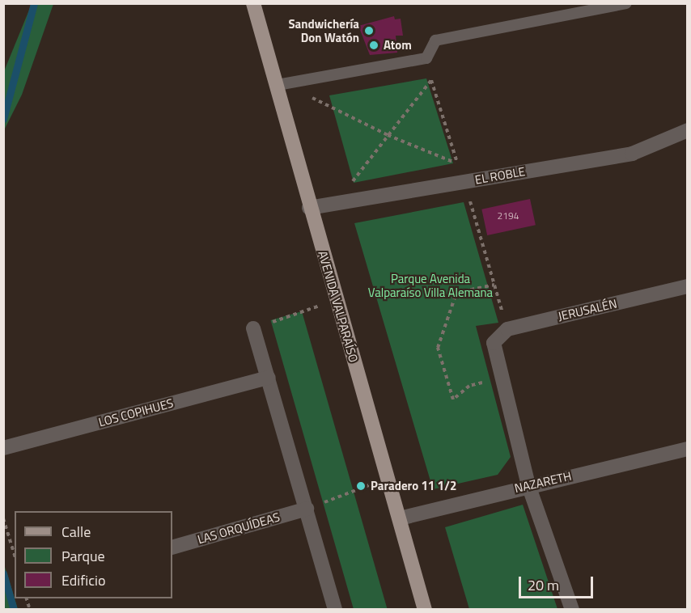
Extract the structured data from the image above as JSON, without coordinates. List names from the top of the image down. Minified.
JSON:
{"streets":{"main road":["AVENIDA VALPARAÍSO"],"street":["EL ROBLE","JERUSALÉN","LOS COPIHUES","NAZARETH","LAS ORQUÍDEAS"]},"crossings":[["EL ROBLE","AVENIDA VALPARAÍSO"],["AVENIDA VALPARAÍSO","NAZARETH"]],"parks":["Parque Avenida Valparaíso Villa Alemana"],"places":["Sandwichería Don Watón","Atom","Paradero 11 1/2"],"house_numbers":["2194"],"legend":["Calle","Parque","Edificio"],"scale_bar":"20 m"}
